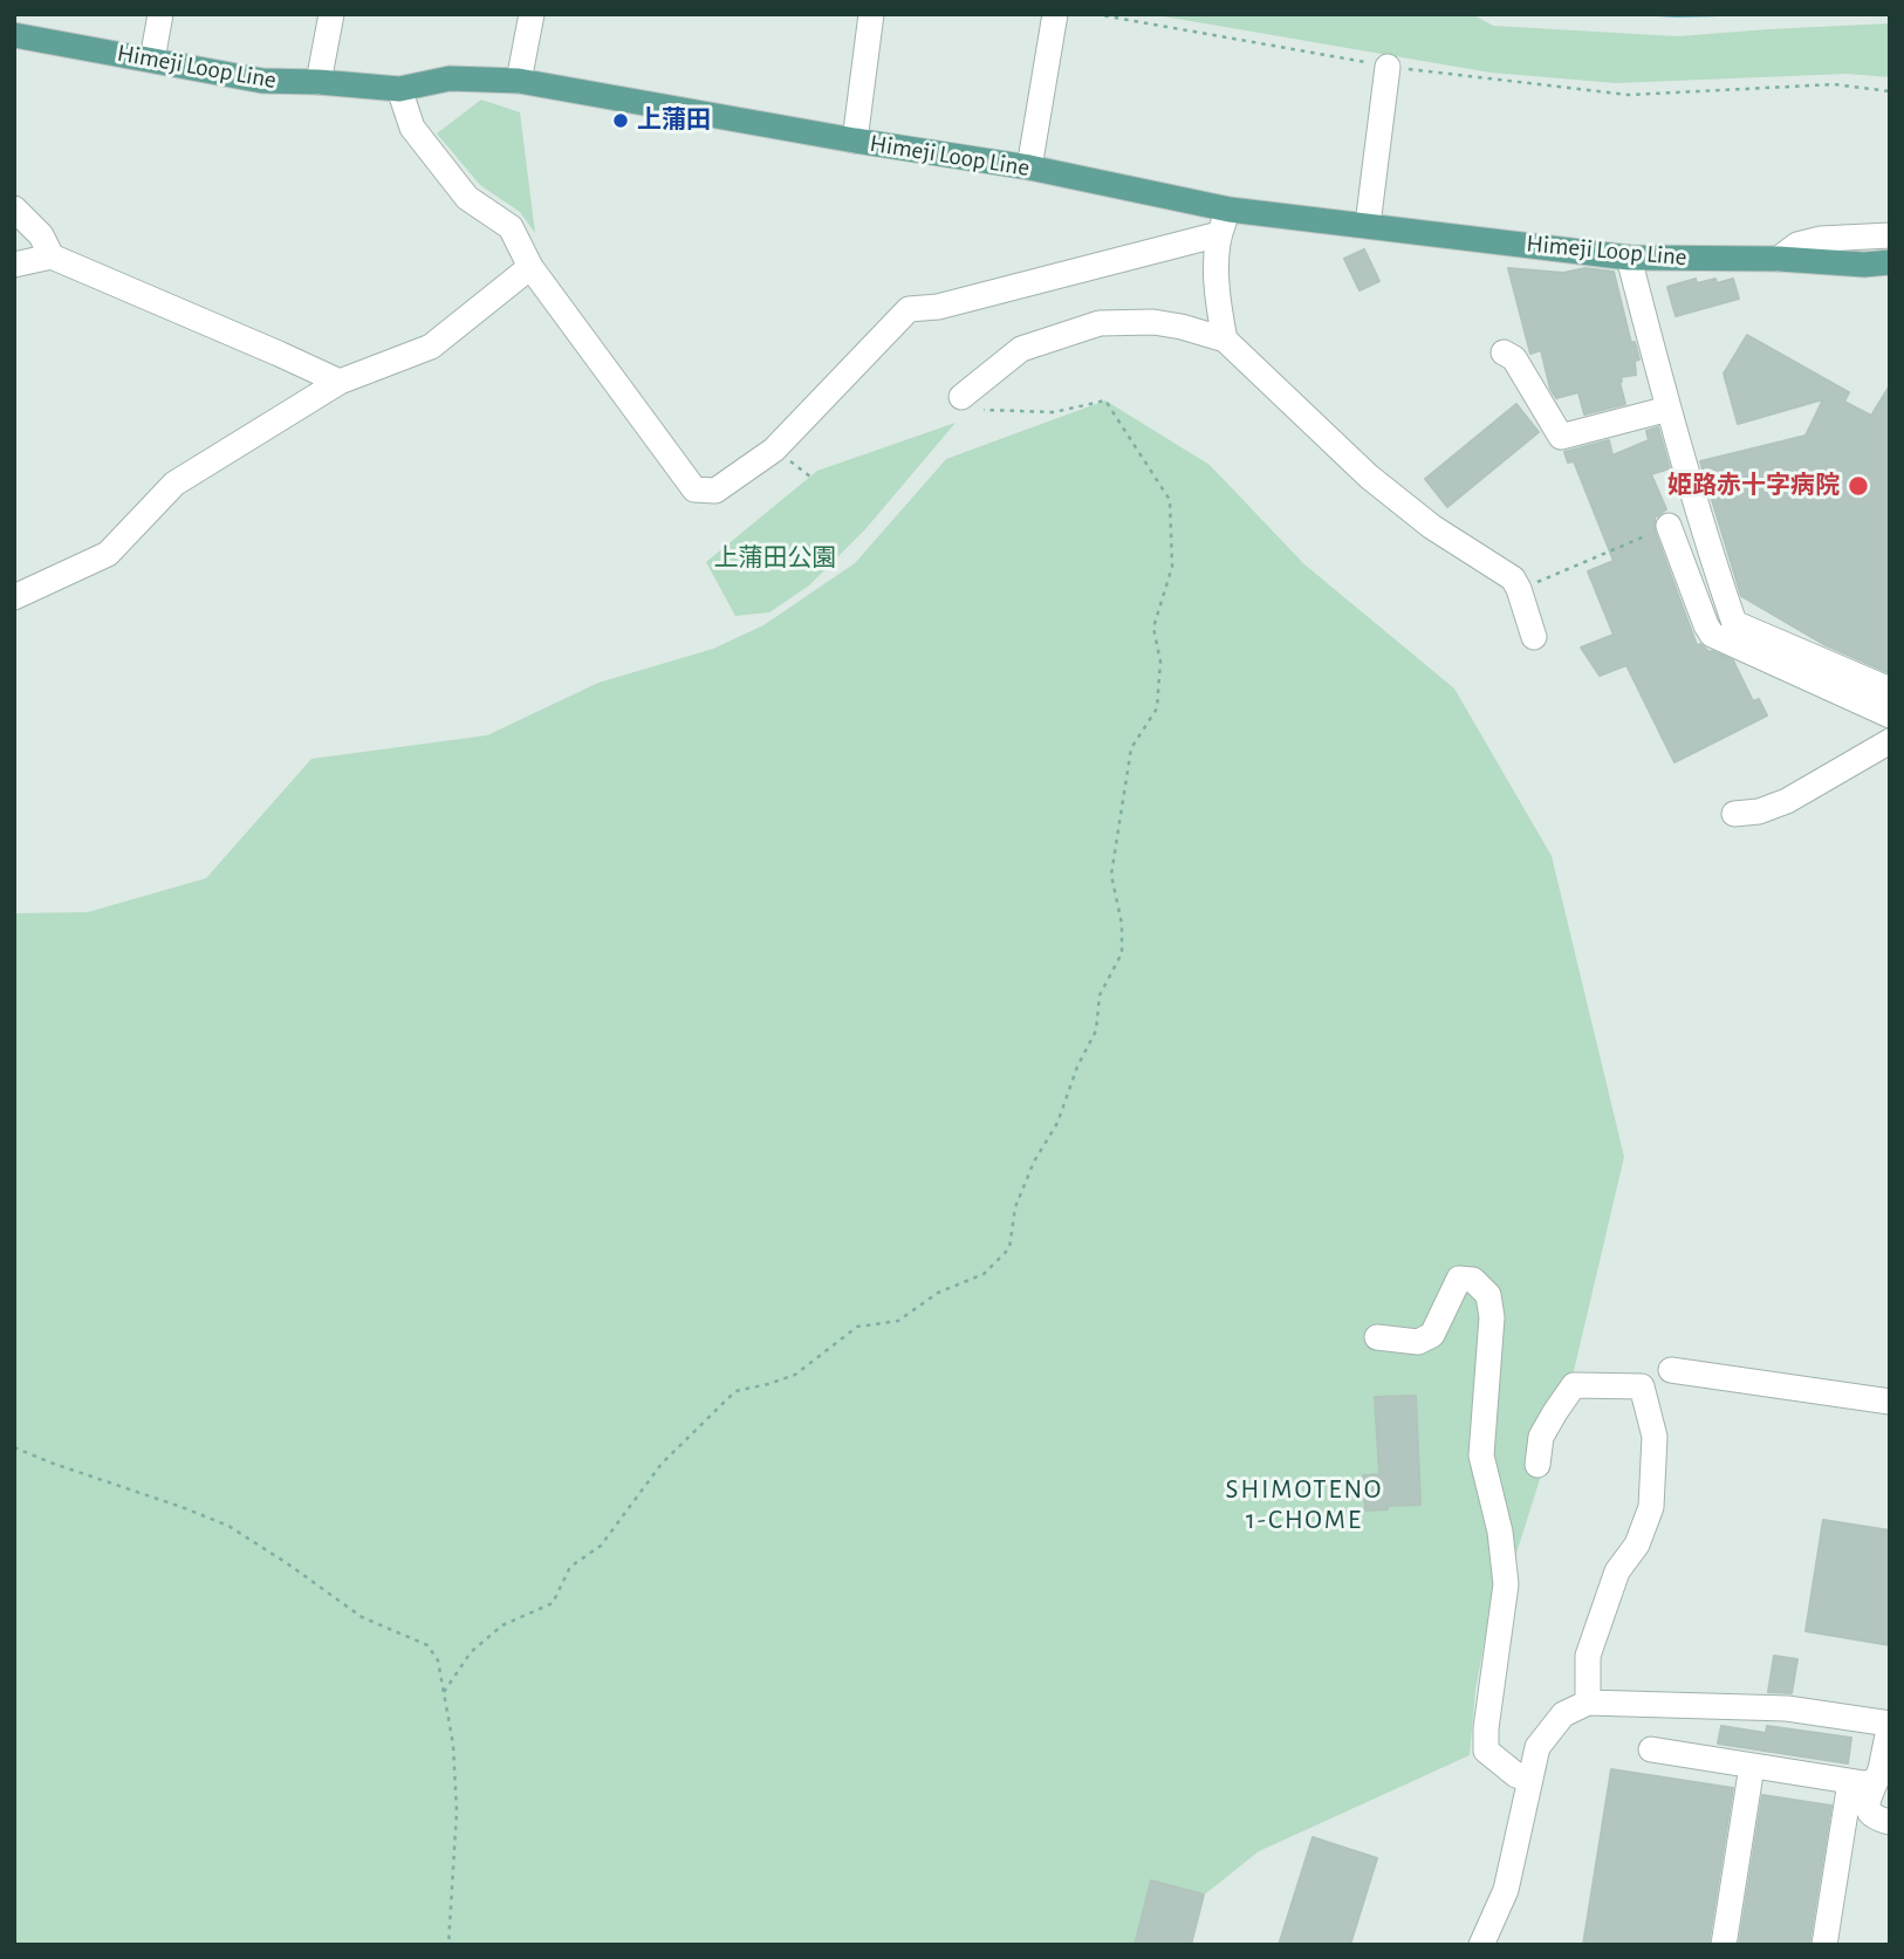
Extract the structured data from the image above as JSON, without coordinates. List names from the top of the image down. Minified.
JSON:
{"streets":{"main road":["Himeji Loop Line"]},"districts":["SHIMOTENO 1-CHOME"],"parks":["上蒲田公園"],"places":["上蒲田","姫路赤十字病院"]}
